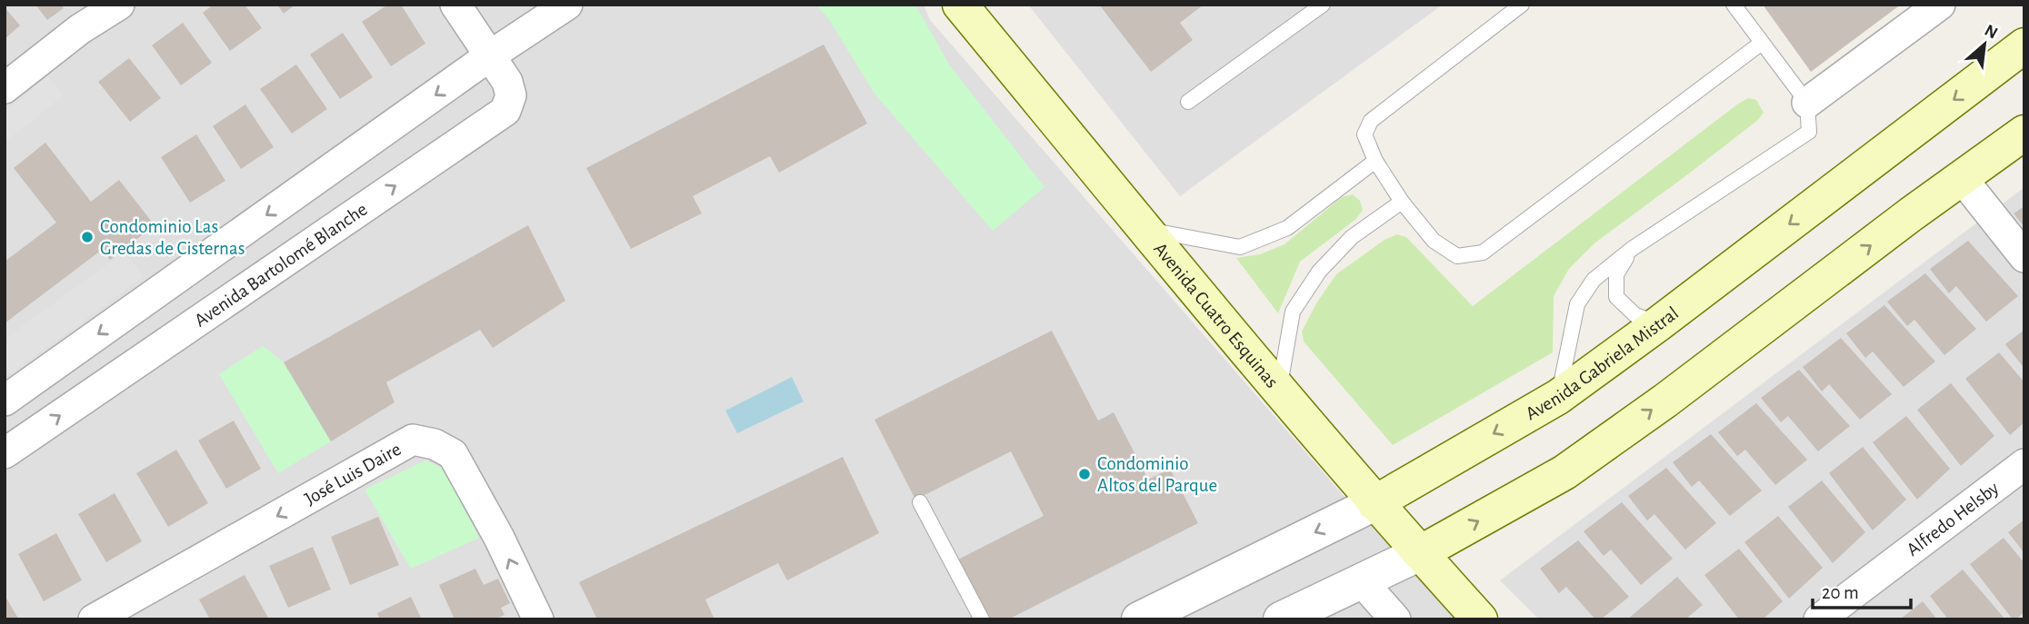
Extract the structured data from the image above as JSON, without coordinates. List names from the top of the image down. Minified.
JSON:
{"streets":{"main road":["Avenida Cuatro Esquinas","Avenida Gabriela Mistral"],"street":["Avenida Bartolomé Blanche","José Luis Daire","Alfredo Helsby"]},"crossings":[["Avenida Cuatro Esquinas","Avenida Gabriela Mistral"]],"places":["Condominio Las Gredas de Cisternas","Condominio Altos del Parque"],"scale_bar":"20 m","north":"top right"}
